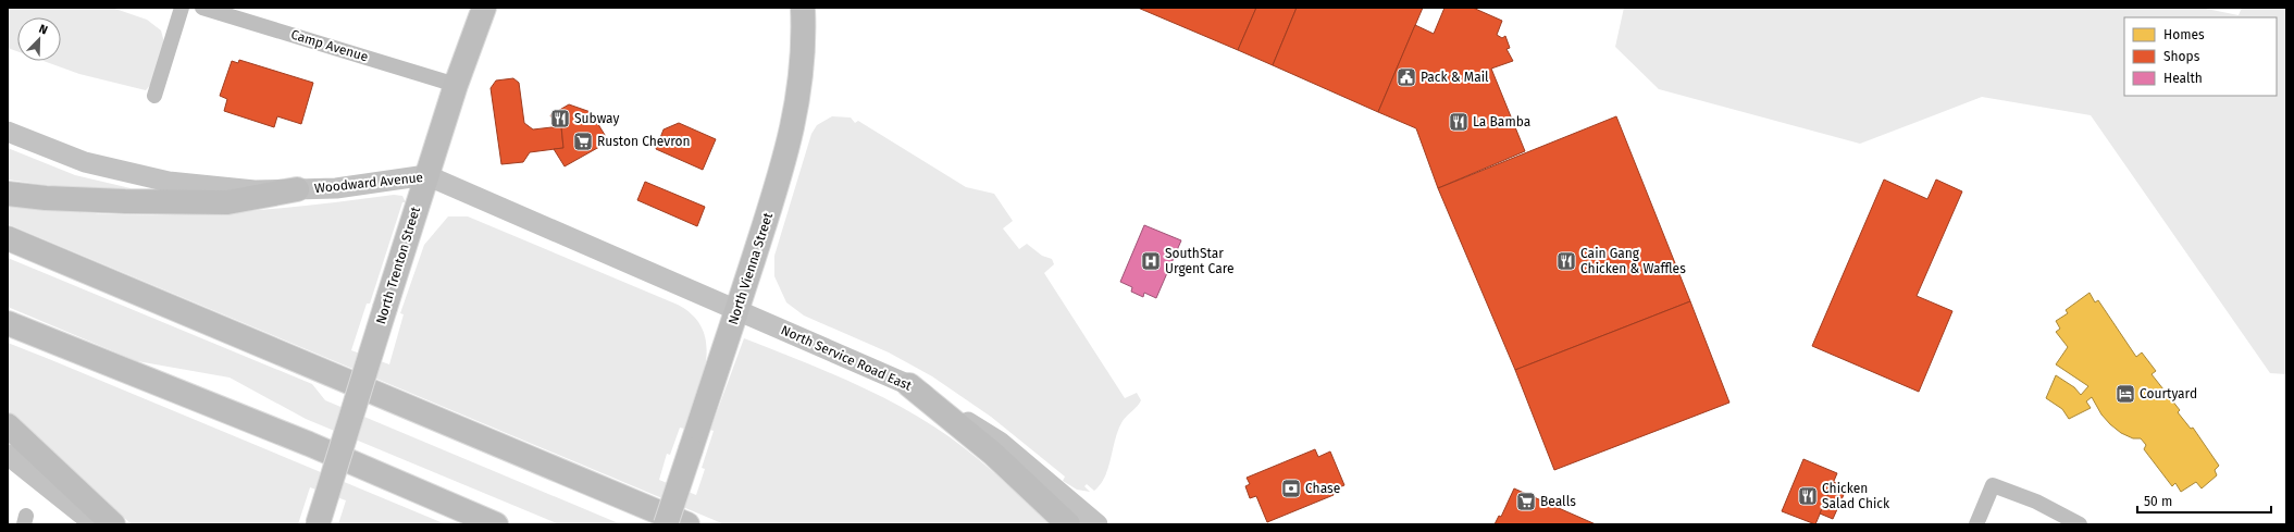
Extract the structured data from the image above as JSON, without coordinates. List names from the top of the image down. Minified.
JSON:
{"streets":{"highway":["North Trenton Street","North Vienna Street"],"main road":["Woodward Avenue","North Service Road East"],"street":["Camp Avenue"]},"crossings":[["Camp Avenue","North Trenton Street"],["Woodward Avenue","North Trenton Street"],["Woodward Avenue","North Vienna Street"],["Woodward Avenue","North Service Road East"],["North Vienna Street","North Service Road East"]],"places":{"public building":["Pack & Mail"],"restaurant":["Subway","La Bamba","Cain Gang Chicken & Waffles","Chicken Salad Chick"],"supermarket":["Ruston Chevron","Bealls"],"hospital":["SouthStar Urgent Care"],"hotel":["Courtyard"],"bank":["Chase"]},"legend":["Homes","Shops","Health"],"scale_bar":"50 m","north":"top right"}
